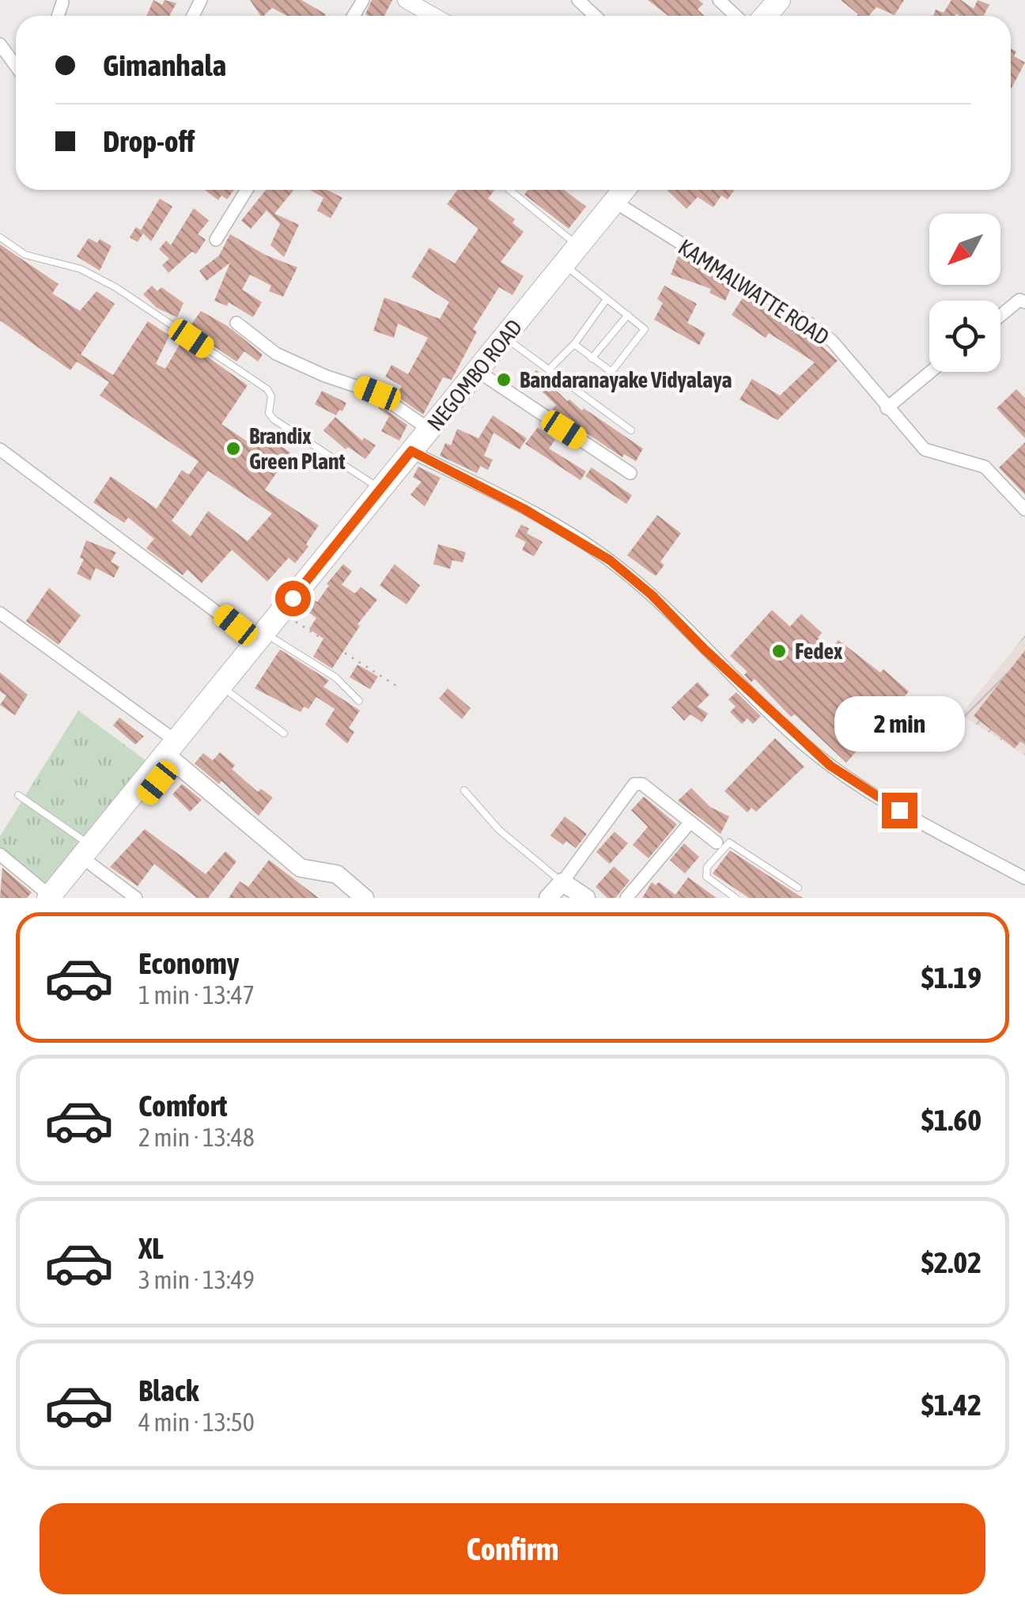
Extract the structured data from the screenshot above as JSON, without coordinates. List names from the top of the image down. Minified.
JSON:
{"streets":{"highway":["NEGOMBO ROAD"],"street":["KAMMALWATTE ROAD"]},"crossings":[["KAMMALWATTE ROAD","NEGOMBO ROAD"]],"places":["Bandaranayake Vidyalaya","Brandix Green Plant","Fedex"],"north":"bottom left","page":{"banner":["Gimanhala","Drop-off"],"bubble":"2 min","list":[{"name":"Economy","note":"1 min · 13:47","value":"$1.19"},{"name":"Comfort","note":"2 min · 13:48","value":"$1.60"},{"name":"XL","note":"3 min · 13:49","value":"$2.02"},{"name":"Black","note":"4 min · 13:50","value":"$1.42"}],"buttons":"Confirm"}}
